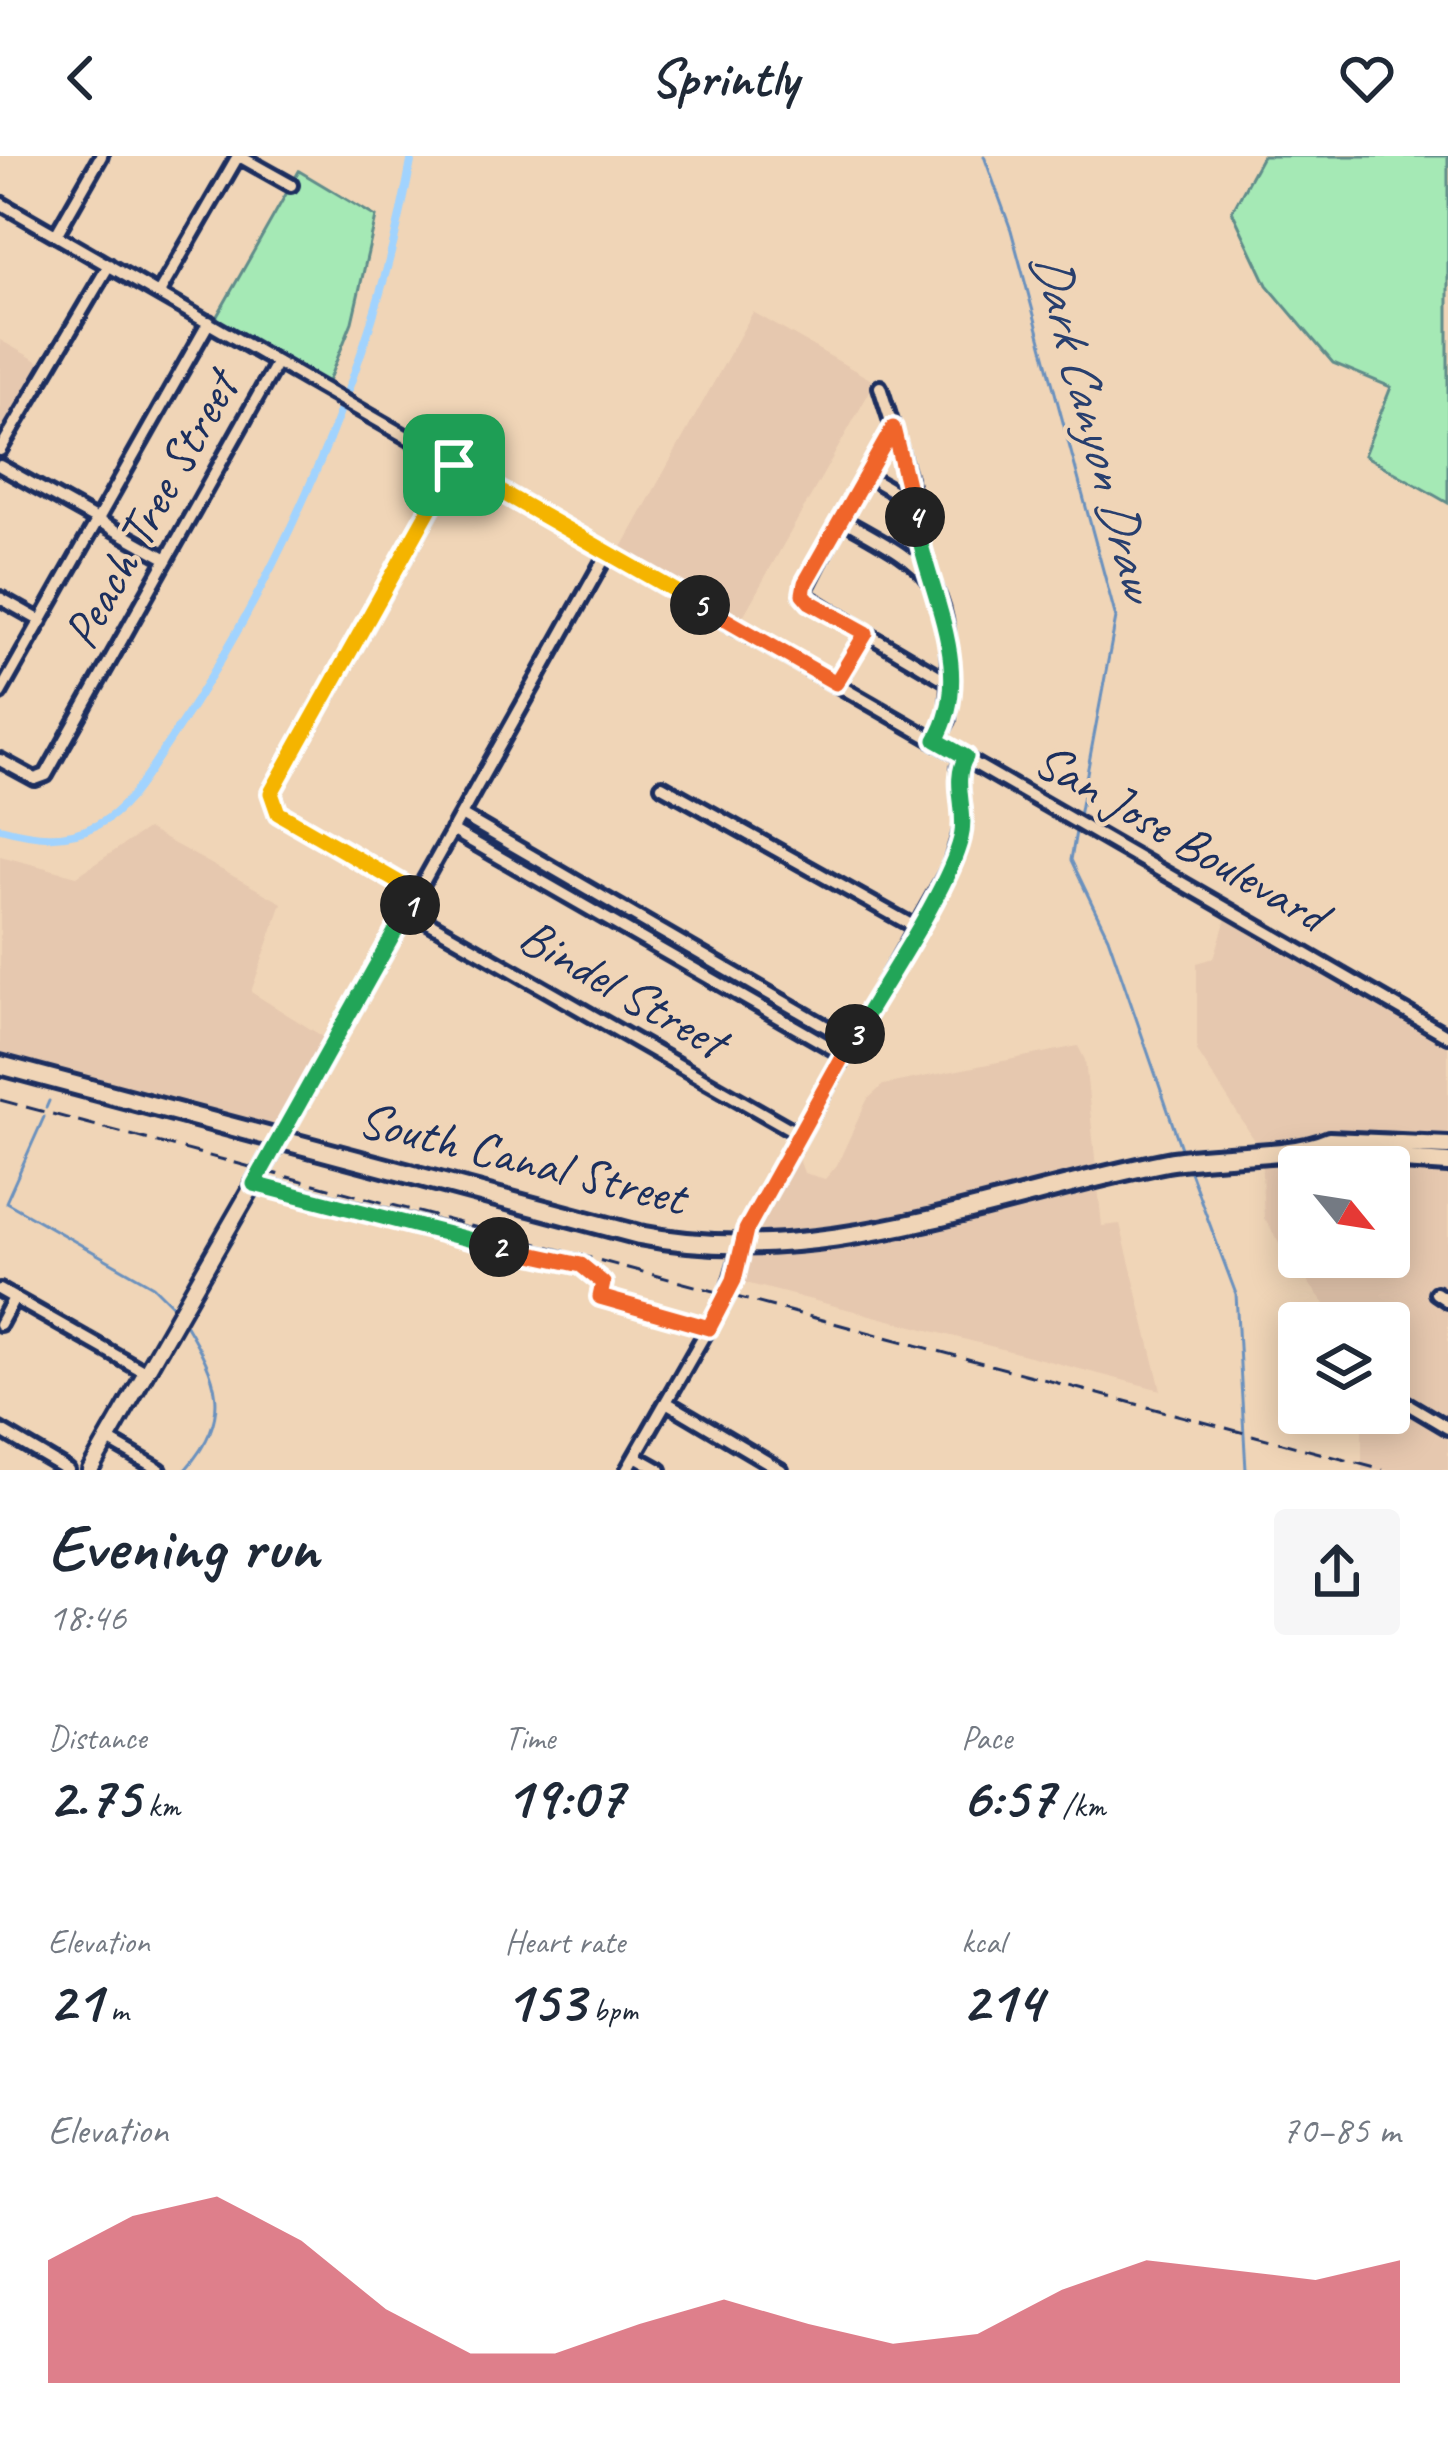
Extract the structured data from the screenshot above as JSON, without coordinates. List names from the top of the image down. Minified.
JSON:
{"streets":{"highway":["South Canal Street"],"street":["Peach Tree Street","San Jose Boulevard","Bindel Street"]},"crossings":[["Peach Tree Street","San Jose Boulevard"]],"water":["Dark Canyon Draw"],"north":"bottom right","page":{"header":"Sprintly","pins":["4","5","1","3","2"],"heading":["Evening run","18:46"],"stats":[["Distance","2.75 km"],["Time","19:07"],["Pace","6:57 /km"],["Elevation","21 m"],["Heart rate","153 bpm"],["kcal","214"]],"chart":["Elevation","70–85 m"]}}
